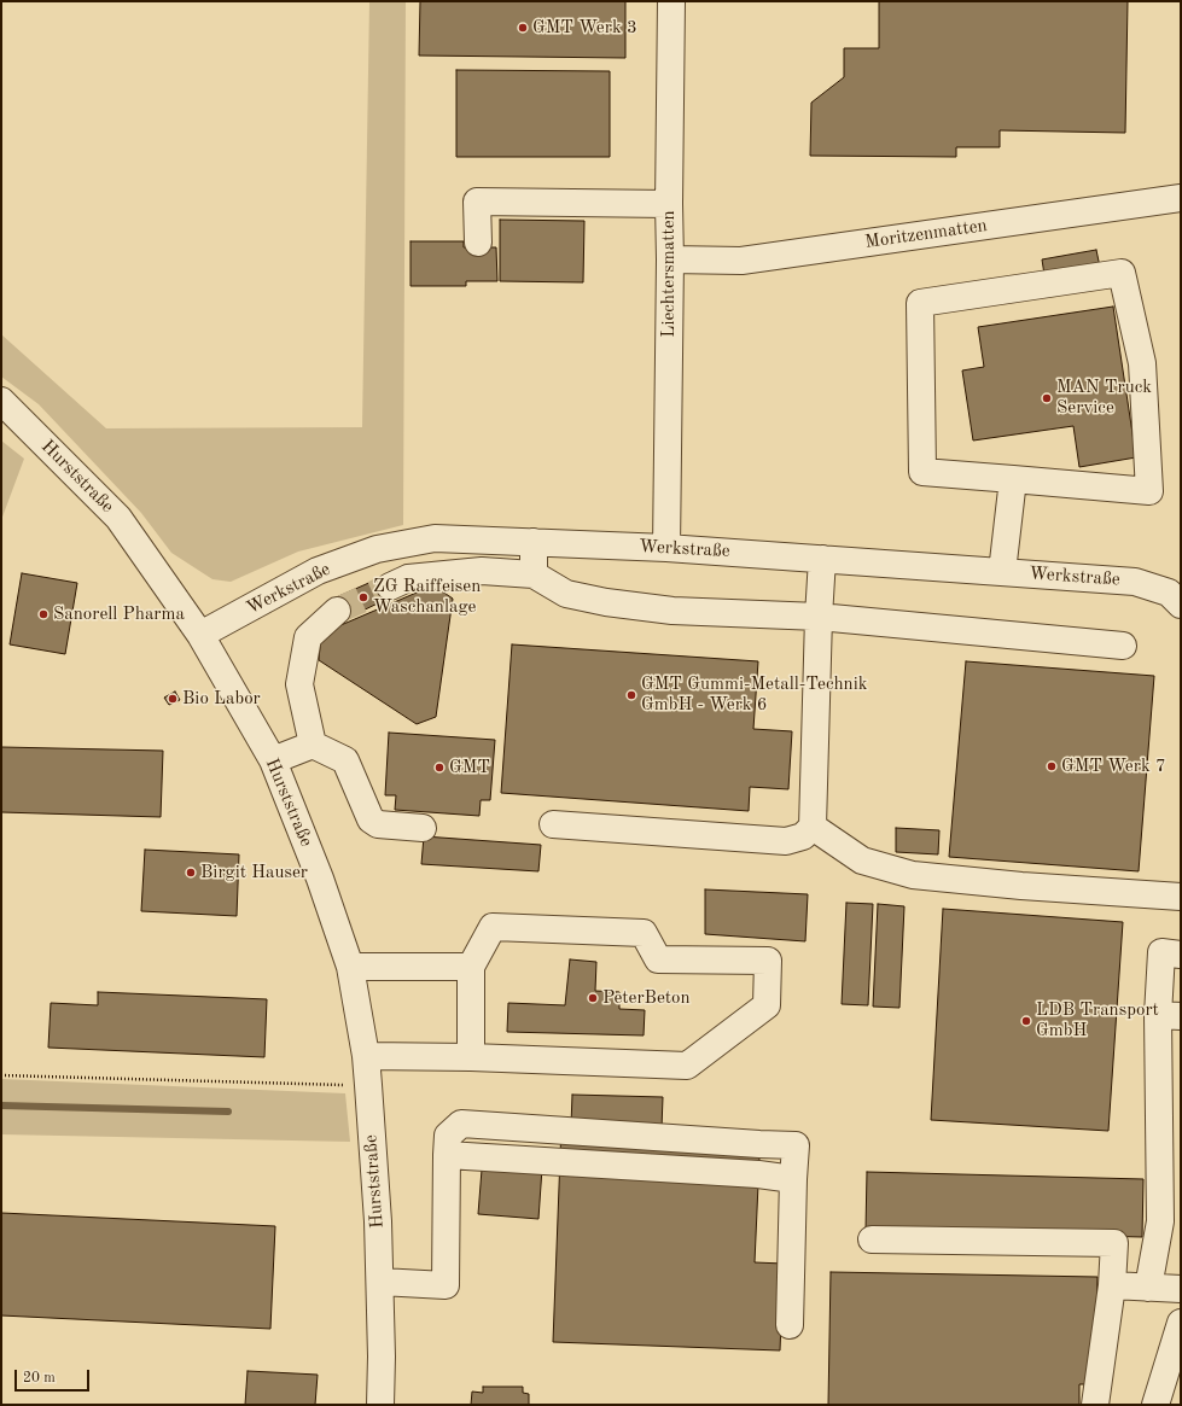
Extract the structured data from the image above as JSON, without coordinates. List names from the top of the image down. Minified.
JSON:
{"streets":{"street":["Moritzenmatten","Liechtersmatten","Hurststraße","Werkstraße"]},"crossings":[["Moritzenmatten","Liechtersmatten"],["Liechtersmatten","Werkstraße"],["Hurststraße","Werkstraße"]],"places":["GMT Werk 3","MAN Truck Service","ZG Raiffeisen Waschanlage","Sanorell Pharma","GMT Gummi-Metall-Technik GmbH - Werk 6","Bio Labor","GMT Werk 7","GMT","Birgit Hauser","PeterBeton","LDB Transport GmbH"],"scale_bar":"20 m"}
